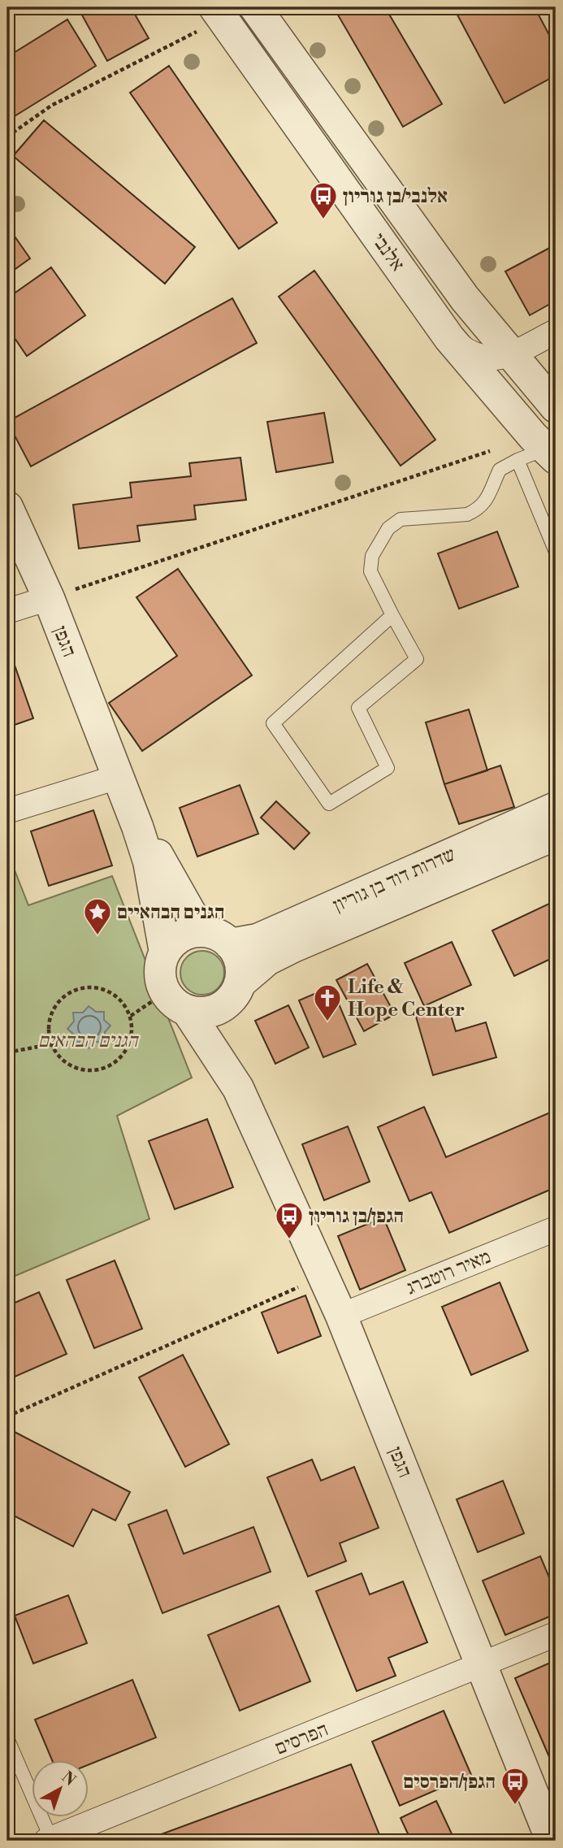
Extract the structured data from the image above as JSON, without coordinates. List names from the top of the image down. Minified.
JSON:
{"streets":{"street":["אלנבי","הגפן","שדרות דוד בן גוריון","מאיר רוטברג","הפרסים"]},"crossings":[["הגפן","שדרות דוד בן גוריון"],["הגפן","מאיר רוטברג"],["הגפן","הפרסים"]],"parks":["הגנים הבהאים"],"places":{"bus stop":["אלנבי/בן גוריון","הגפן/בן גוריון","הגפן/הפרסים"],"place":["הגנים הבהאיים"],"church":["Life & Hope Center"]},"north":"top right"}
